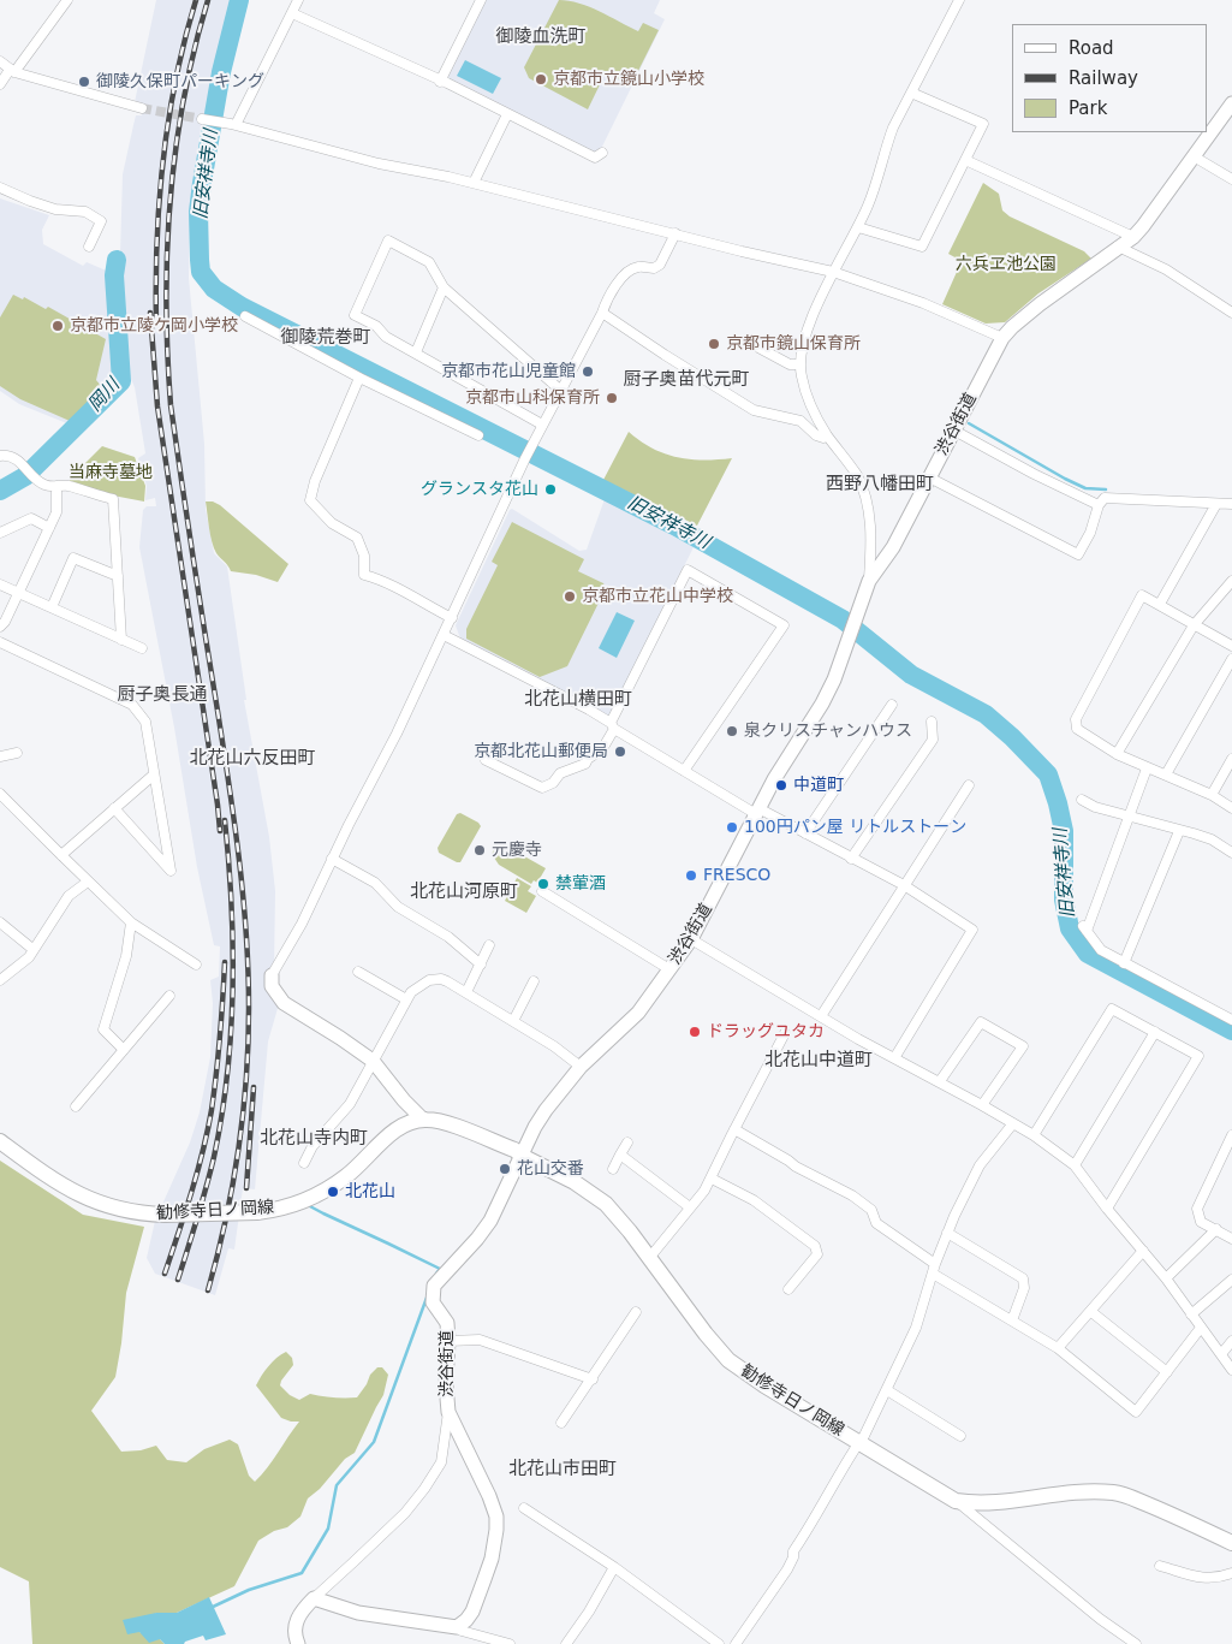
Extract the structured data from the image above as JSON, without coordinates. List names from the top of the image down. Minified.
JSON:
{"streets":{"main road":["渋谷街道","勧修寺日ノ岡線"]},"crossings":[["渋谷街道","勧修寺日ノ岡線"]],"districts":["御陵血洗町","御陵荒巻町","厨子奥苗代元町","西野八幡田町","厨子奥長通","北花山横田町","北花山六反田町","北花山河原町","北花山中道町","北花山寺内町","北花山市田町"],"water":["旧安祥寺川","岡川"],"parks":["六兵ヱ池公園","当麻寺墓地"],"places":["京都市立鏡山小学校","御陵久保町パーキング","京都市立陵ケ岡小学校","京都市鏡山保育所","京都市花山児童館","京都市山科保育所","グランスタ花山","京都市立花山中学校","泉クリスチャンハウス","京都北花山郵便局","中道町","100円パン屋 リトルストーン","元慶寺","FRESCO","禁葷酒","ドラッグユタカ","花山交番","北花山"],"legend":["Road","Railway","Park"]}
